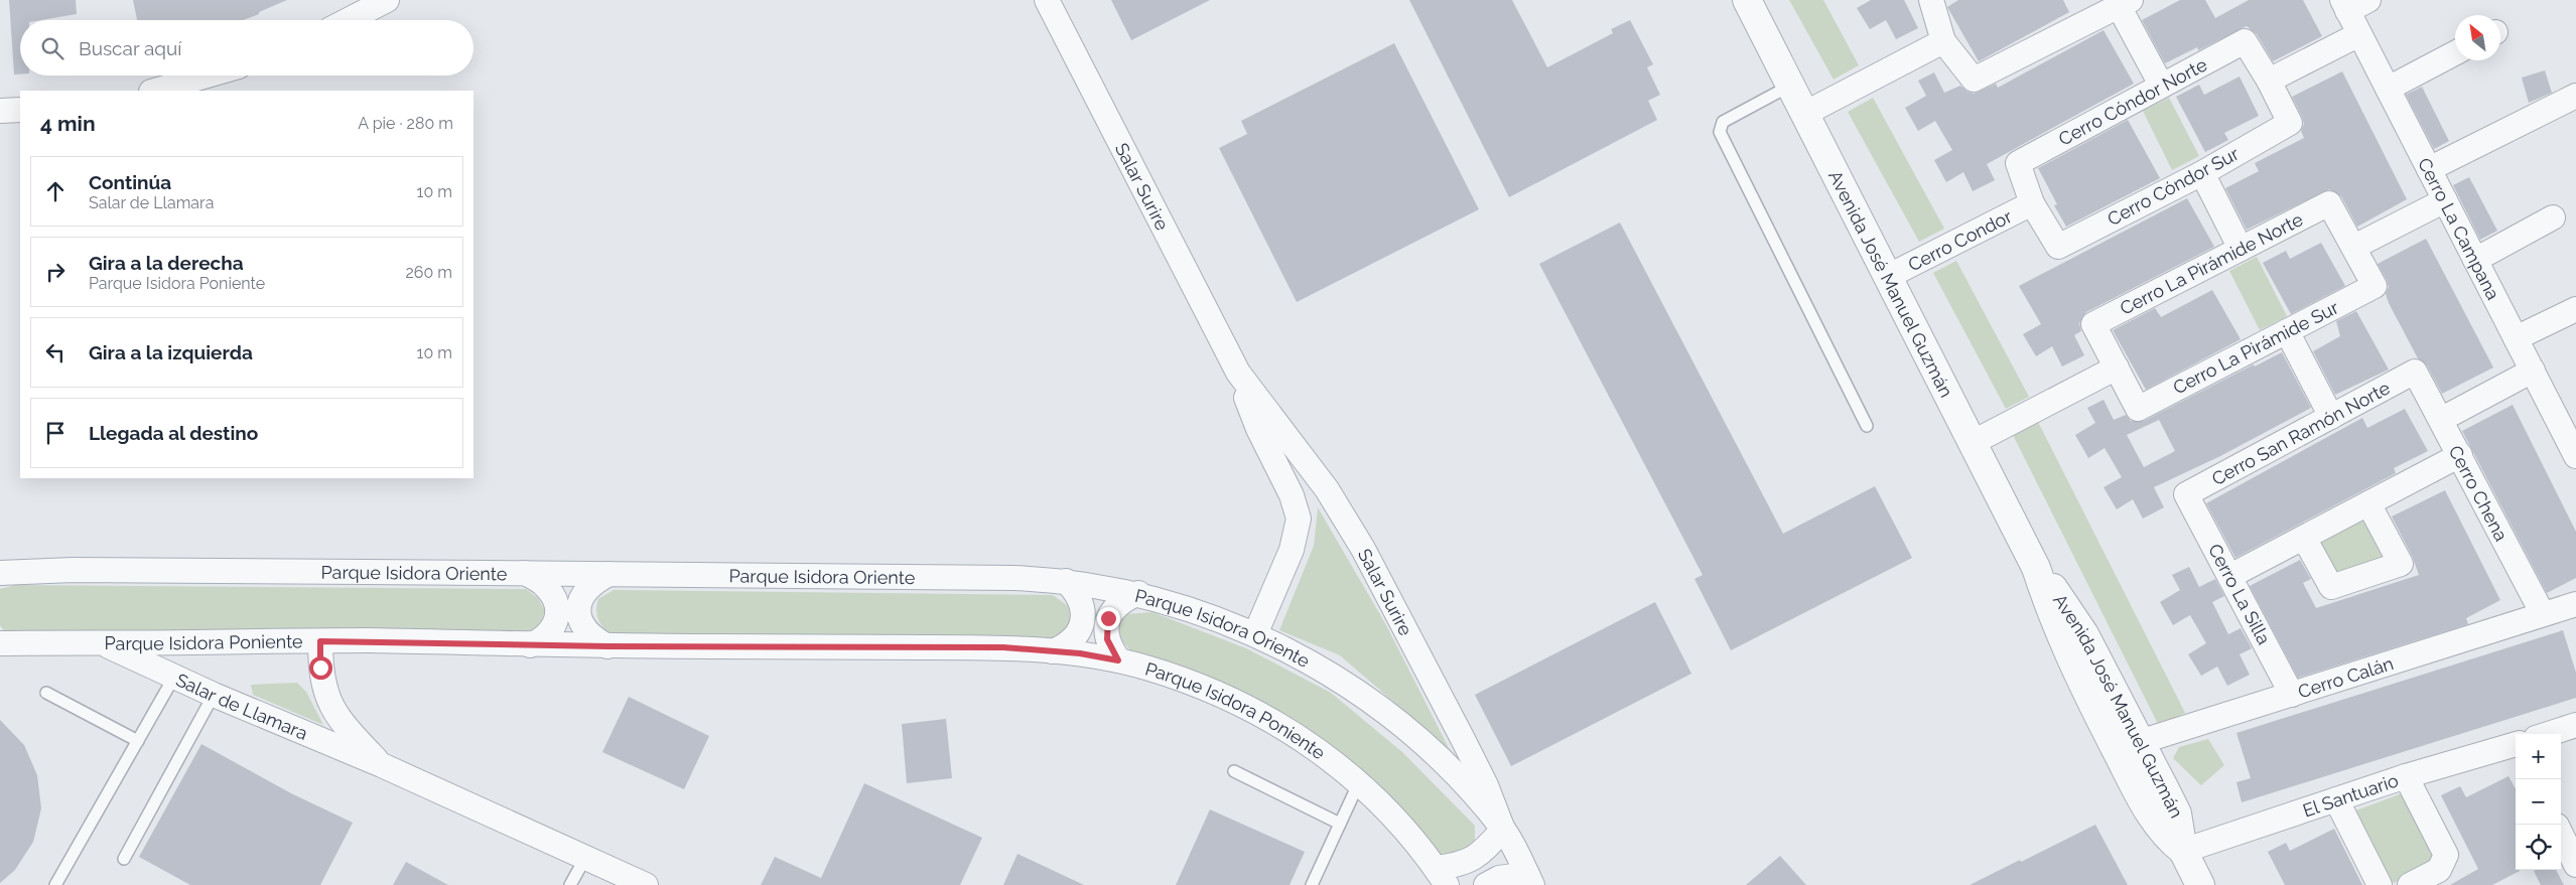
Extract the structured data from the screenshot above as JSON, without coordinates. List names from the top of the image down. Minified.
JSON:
{"streets":{"street":["Cerro Cóndor Norte","Salar Surire","Cerro Cóndor Sur","Cerro La Campana","Cerro Condor","Cerro La Pirámide Norte","Avenida José Manuel Guzmán","Cerro La Pirámide Sur","Cerro San Ramón Norte","Cerro Chena","Parque Isidora Oriente","Cerro La Silla","Parque Isidora Poniente","Cerro Calán","Salar de Llamara","El Santuario"]},"crossings":[["Cerro Cóndor Norte","Cerro Cóndor Sur"],["Cerro Cóndor Norte","Cerro Condor"],["Salar Surire","Parque Isidora Oriente"],["Cerro Cóndor Sur","Cerro Condor"],["Cerro Condor","Avenida José Manuel Guzmán"],["Cerro La Pirámide Norte","Cerro La Pirámide Sur"],["Avenida José Manuel Guzmán","Cerro Calán"],["Avenida José Manuel Guzmán","El Santuario"],["Cerro San Ramón Norte","Cerro Chena"],["Cerro San Ramón Norte","Cerro La Silla"],["Cerro Chena","Cerro Calán"],["Cerro La Silla","Cerro Calán"],["Parque Isidora Poniente","Salar de Llamara"]],"north":"top left","page":{"search":"Buscar aquí","heading":["4 min","A pie · 280 m"],"list":[["Continúa","Salar de Llamara","10 m"],["Gira a la derecha","Parque Isidora Poniente","260 m"],["Gira a la izquierda","10 m"],"Llegada al destino"],"map_buttons":["+","−"]}}
